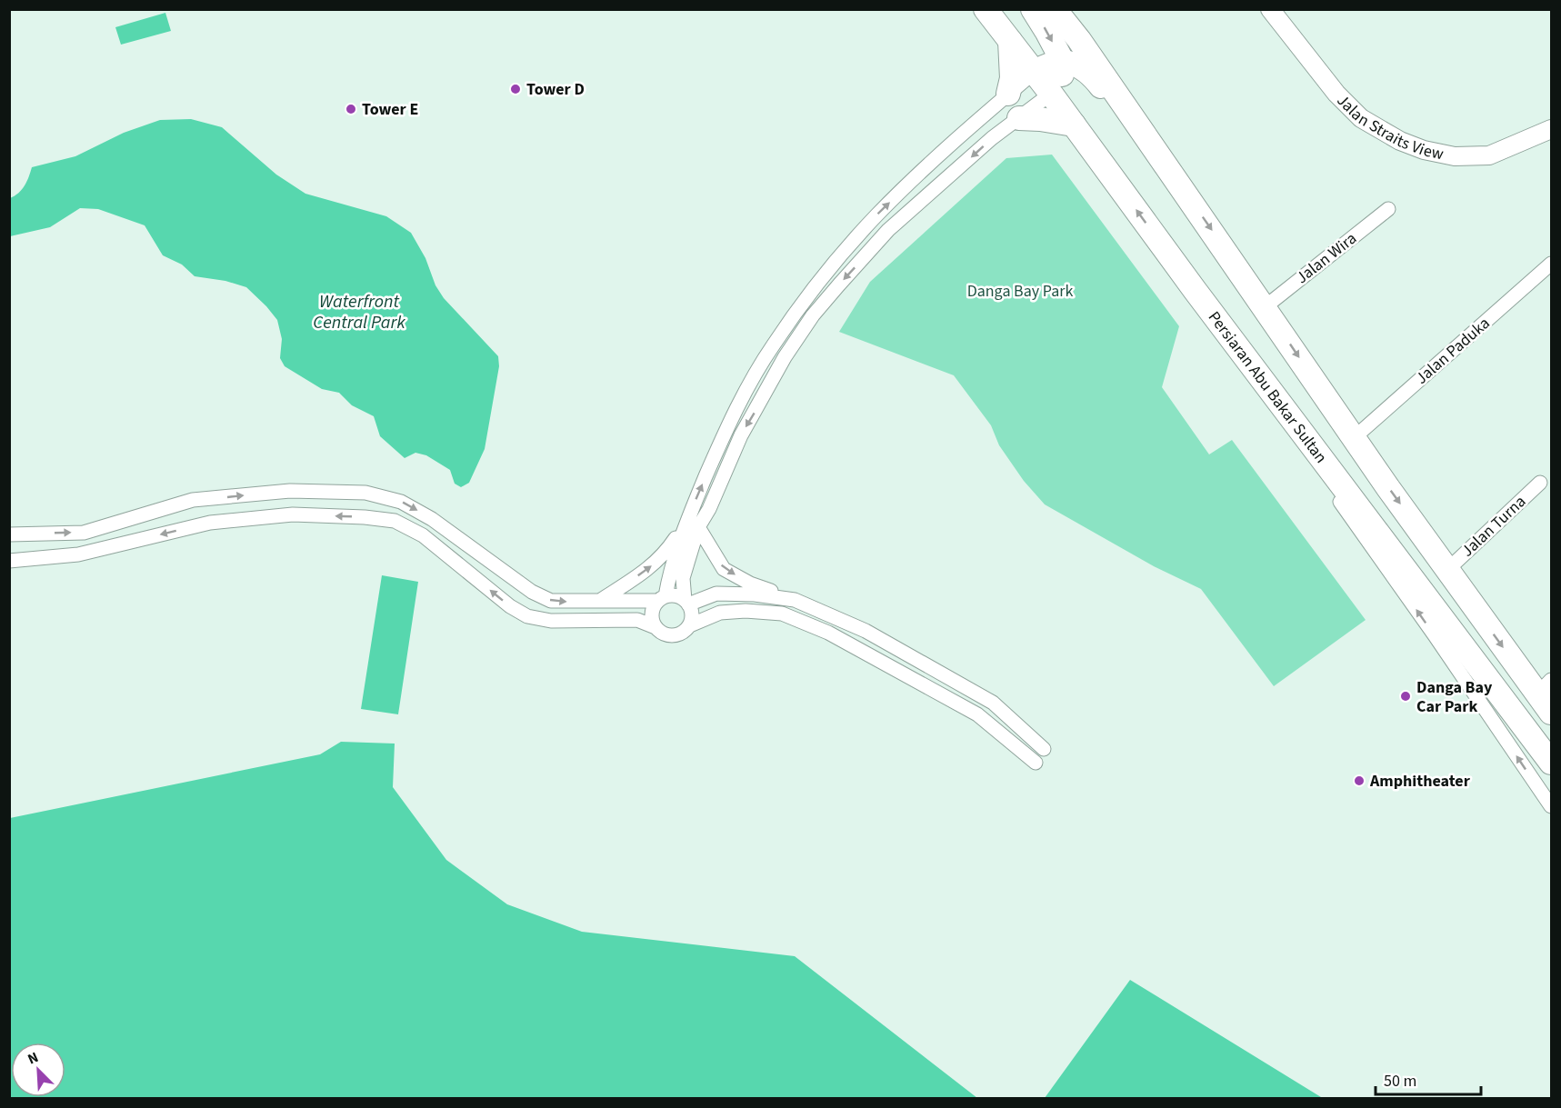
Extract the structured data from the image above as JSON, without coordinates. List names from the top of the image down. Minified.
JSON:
{"streets":{"highway":["Persiaran Abu Bakar Sultan"],"street":["Jalan Straits View","Jalan Wira","Jalan Paduka","Jalan Turna"]},"water":["Waterfront Central Park"],"parks":["Danga Bay Park"],"places":["Tower D","Tower E","Danga Bay Car Park","Amphitheater"],"scale_bar":"50 m","north":"top left"}
